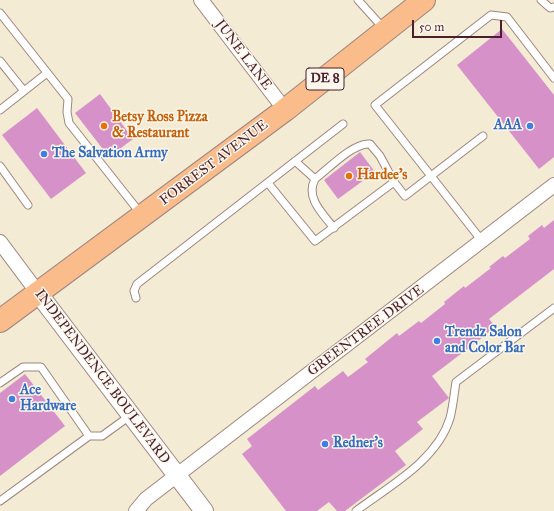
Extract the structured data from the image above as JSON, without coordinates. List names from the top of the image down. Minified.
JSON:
{"streets":{"highway":["DE 8","FORREST AVENUE"],"street":["JUNE LANE","GREENTREE DRIVE","INDEPENDENCE BOULEVARD"]},"crossings":[["JUNE LANE","FORREST AVENUE"],["FORREST AVENUE","INDEPENDENCE BOULEVARD"],["GREENTREE DRIVE","INDEPENDENCE BOULEVARD"]],"places":["Betsy Ross Pizza & Restaurant","AAA","The Salvation Army","Hardee's","Trendz Salon and Color Bar","Ace Hardware","Redner's"],"scale_bar":"50 m"}
